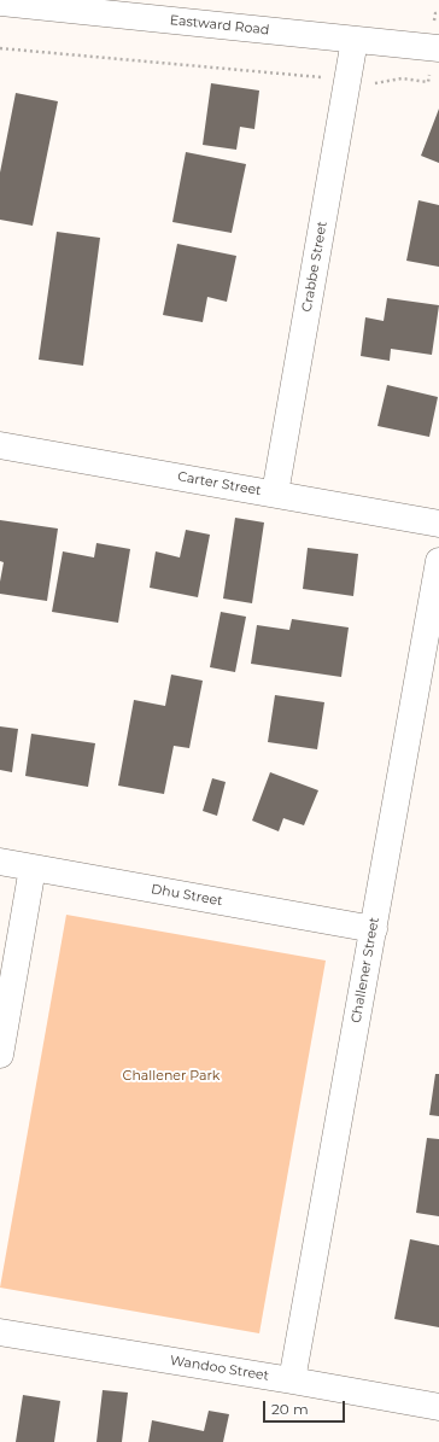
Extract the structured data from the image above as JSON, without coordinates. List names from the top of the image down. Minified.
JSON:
{"streets":{"street":["Eastward Road","Crabbe Street","Carter Street","Dhu Street","Challener Street","Wandoo Street"]},"crossings":[["Eastward Road","Crabbe Street"],["Crabbe Street","Carter Street"],["Dhu Street","Challener Street"],["Challener Street","Wandoo Street"]],"parks":["Challener Park"],"scale_bar":"20 m"}
